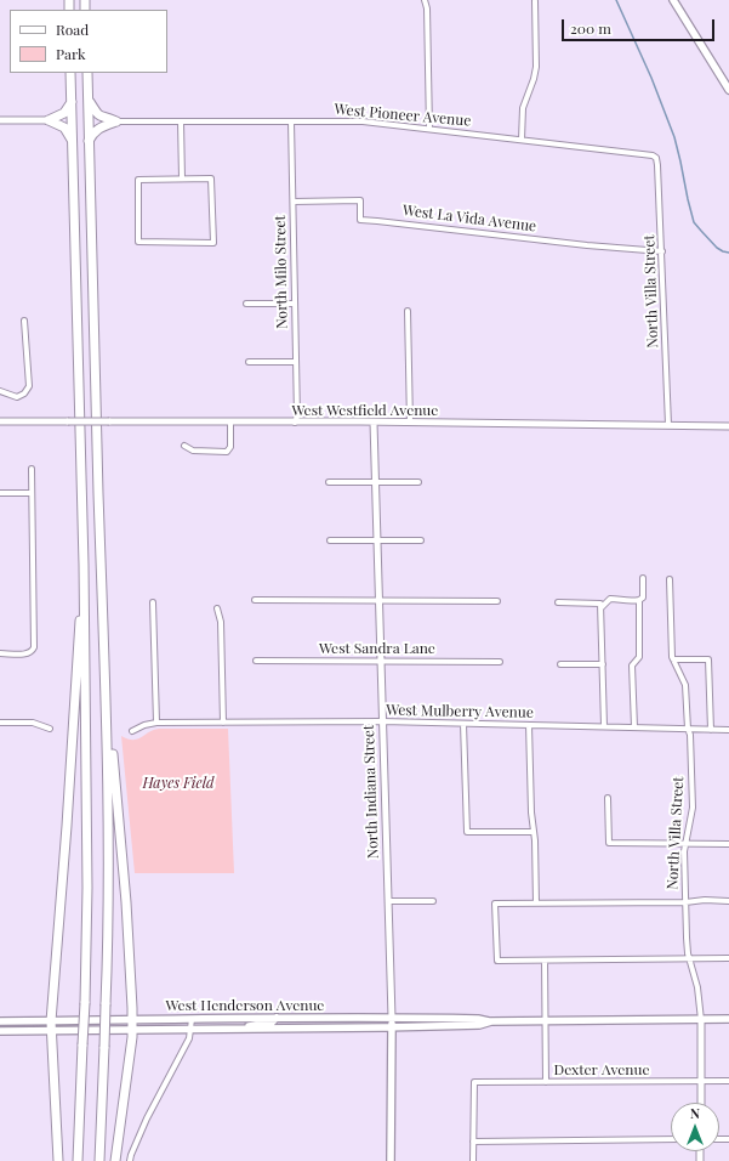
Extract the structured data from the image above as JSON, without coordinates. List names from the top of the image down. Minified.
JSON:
{"streets":{"main road":["North Indiana Street","West Henderson Avenue"],"street":["West Pioneer Avenue","West La Vida Avenue","North Milo Street","North Villa Street","West Westfield Avenue","West Sandra Lane","West Mulberry Avenue","Dexter Avenue"]},"crossings":[["West Pioneer Avenue","North Milo Street"],["West Pioneer Avenue","North Villa Street"],["West La Vida Avenue","North Milo Street"],["West La Vida Avenue","North Villa Street"],["North Milo Street","West Westfield Avenue"],["North Villa Street","West Westfield Avenue"],["North Villa Street","West Mulberry Avenue"],["North Villa Street","West Henderson Avenue"],["North Villa Street","Dexter Avenue"],["West Westfield Avenue","North Indiana Street"],["West Sandra Lane","North Indiana Street"],["West Mulberry Avenue","North Indiana Street"],["North Indiana Street","West Henderson Avenue"]],"parks":["Hayes Field"],"legend":["Road","Park"],"scale_bar":"200 m","north":"top"}
